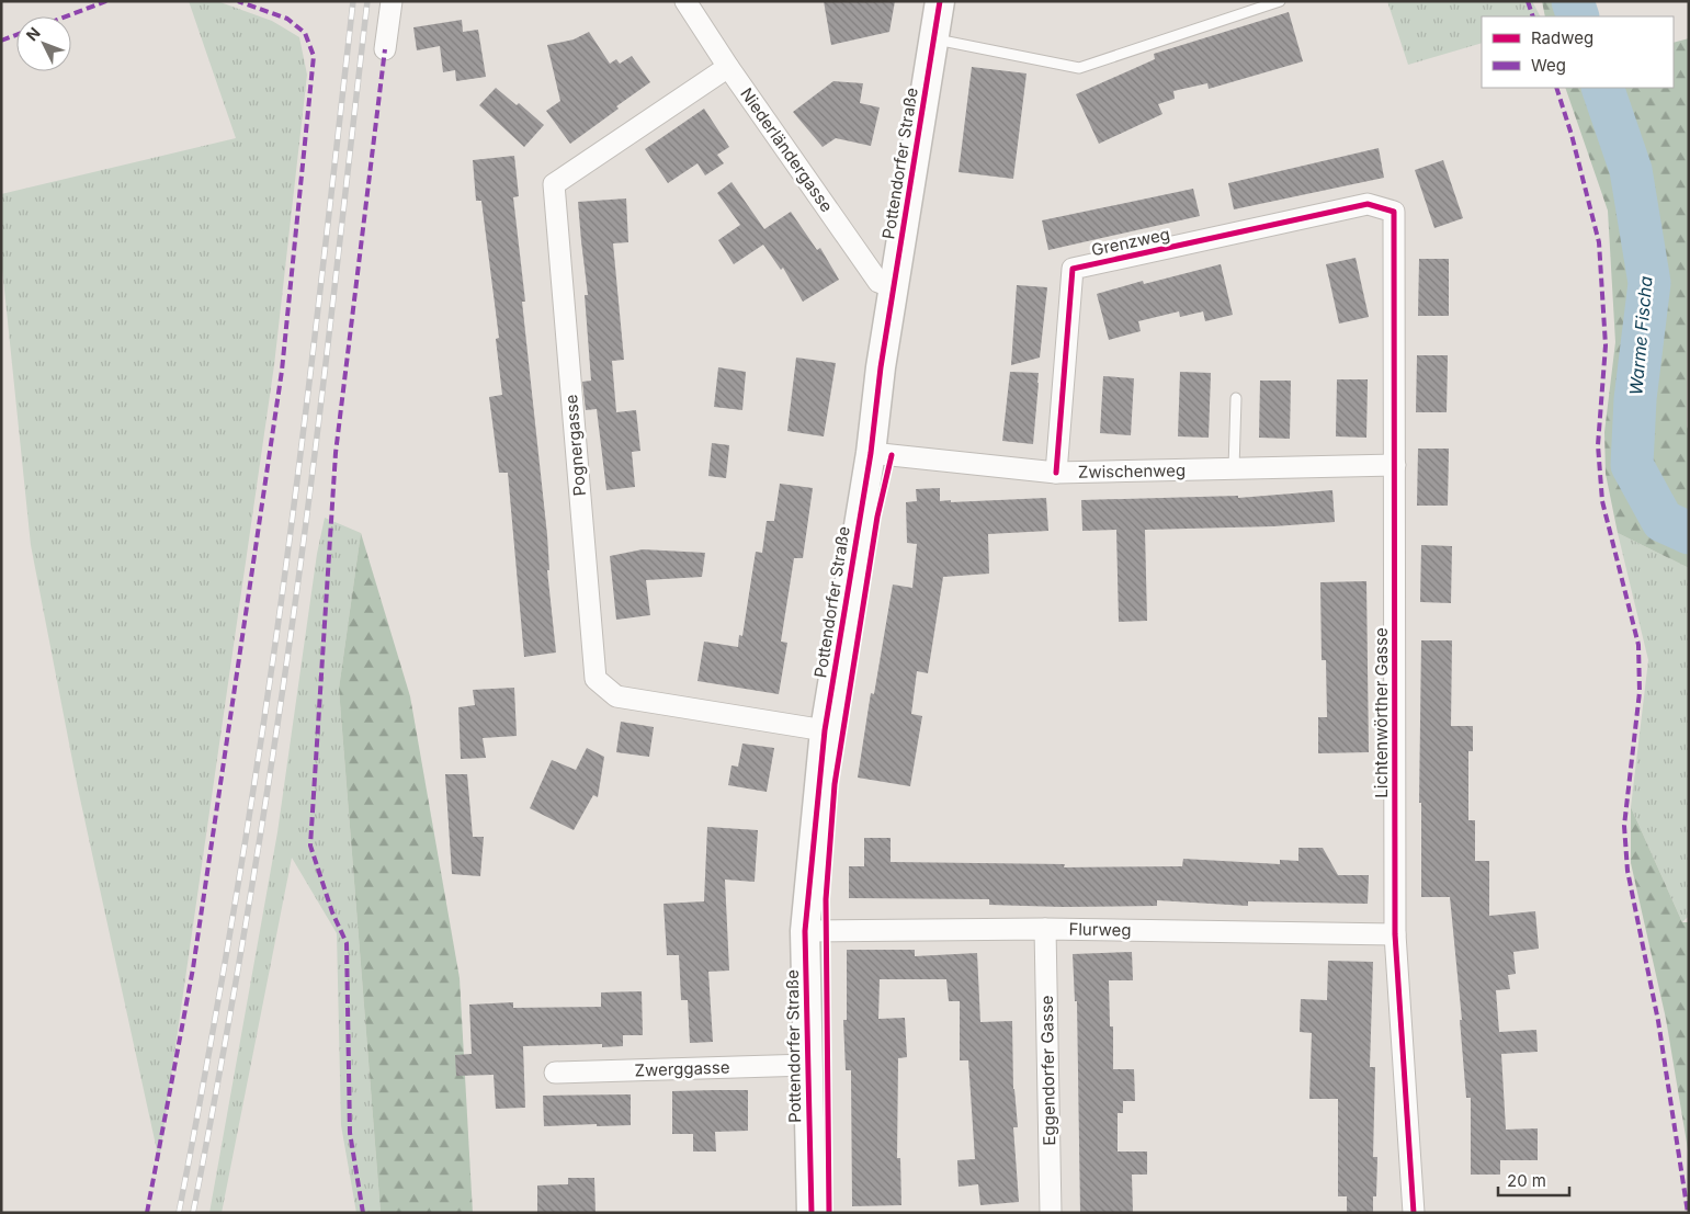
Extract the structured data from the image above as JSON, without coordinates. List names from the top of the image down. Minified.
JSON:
{"streets":{"main road":["Pottendorfer Straße"],"street":["Niederländergasse","Grenzweg","Pognergasse","Zwischenweg","Lichtenwörther Gasse","Flurweg","Zwerggasse","Eggendorfer Gasse"]},"crossings":[["Niederländergasse","Pottendorfer Straße"],["Niederländergasse","Pognergasse"],["Pottendorfer Straße","Pognergasse"],["Pottendorfer Straße","Zwischenweg"],["Pottendorfer Straße","Flurweg"],["Pottendorfer Straße","Zwerggasse"],["Grenzweg","Zwischenweg"],["Grenzweg","Lichtenwörther Gasse"],["Zwischenweg","Lichtenwörther Gasse"],["Lichtenwörther Gasse","Flurweg"],["Flurweg","Eggendorfer Gasse"]],"water":["Warme Fischa"],"legend":["Radweg","Weg"],"scale_bar":"20 m","north":"top left"}
